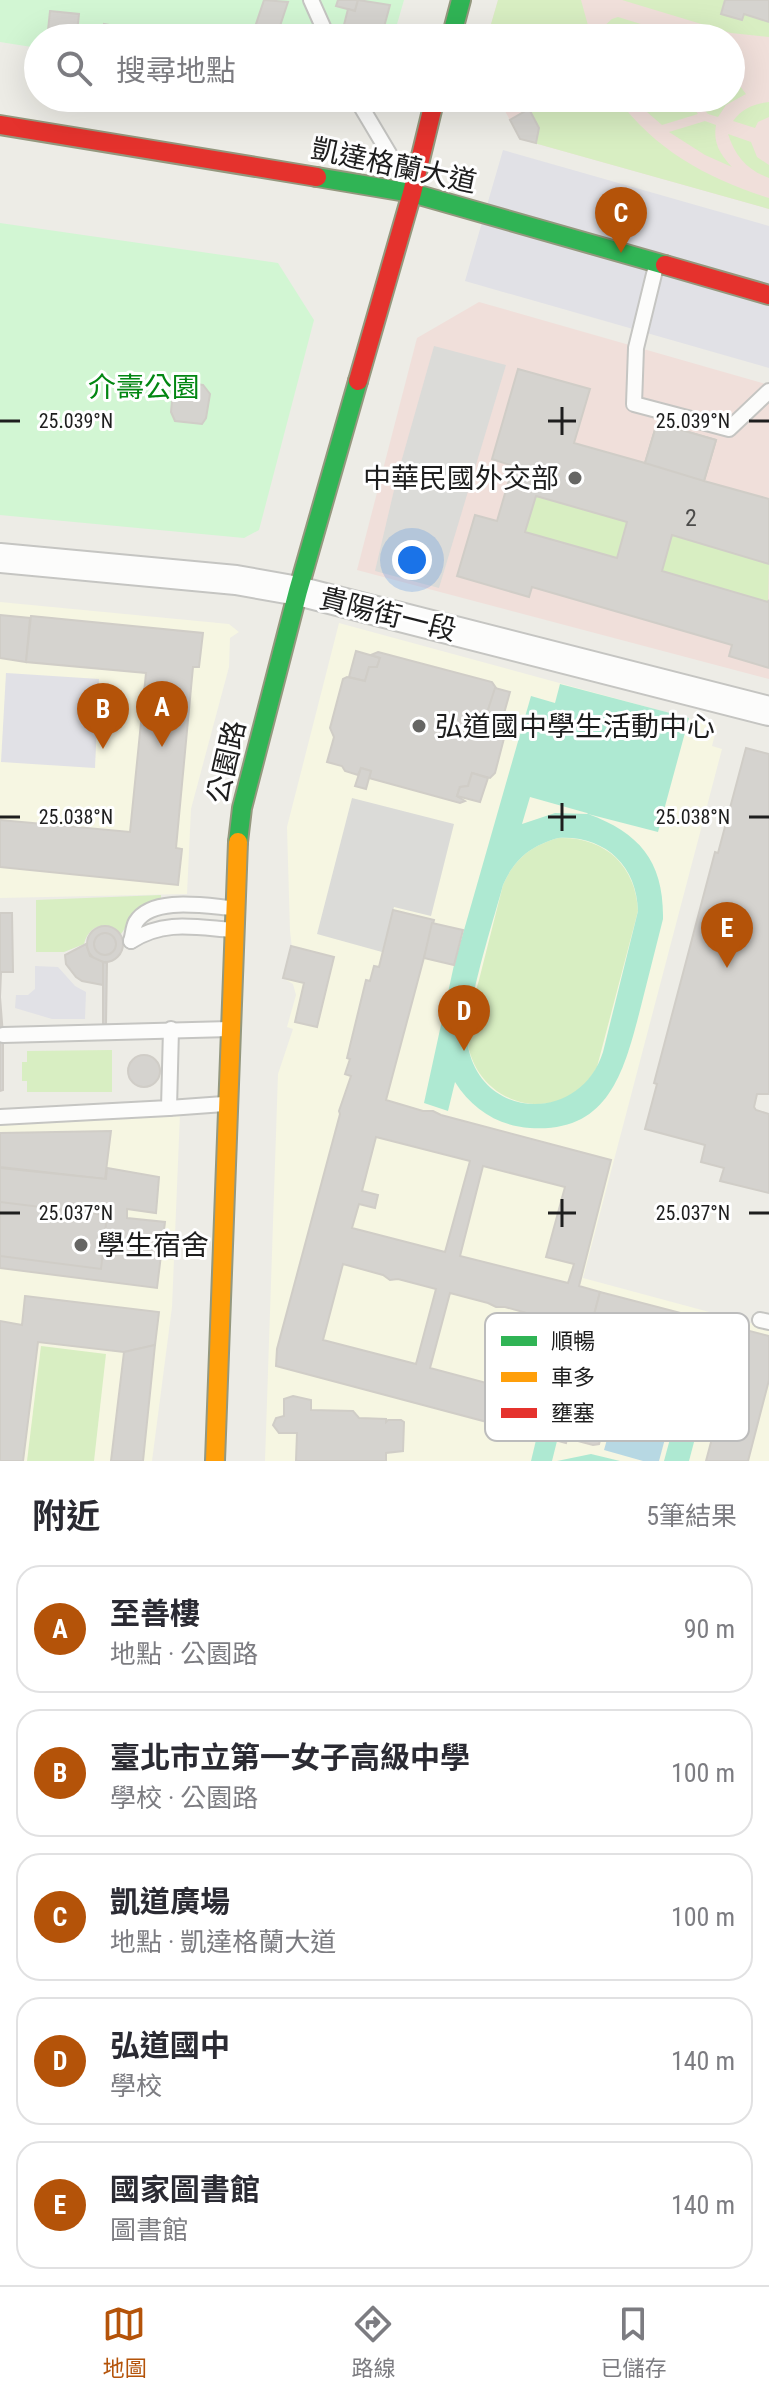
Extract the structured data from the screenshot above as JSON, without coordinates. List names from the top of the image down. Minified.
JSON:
{"streets":{"street":["凱達格蘭大道","貴陽街一段","公園路"]},"crossings":[["凱達格蘭大道","公園路"],["貴陽街一段","公園路"]],"parks":["介壽公園"],"places":["中華民國外交部","弘道國中學生活動中心","學生宿舍"],"house_numbers":["2"],"legend":["順暢","車多","壅塞"],"page":{"search":"搜尋地點","pins":["C","A","B","E","D"],"heading":["附近","5筆結果"],"list":[{"mark":"A","name":"至善樓","note":"地點 · 公園路","value":"90 m"},{"mark":"B","name":"臺北市立第一女子高級中學","note":"學校 · 公園路","value":"100 m"},{"mark":"C","name":"凱道廣場","note":"地點 · 凱達格蘭大道","value":"100 m"},{"mark":"D","name":"弘道國中","note":"學校","value":"140 m"},{"mark":"E","name":"國家圖書館","note":"圖書館","value":"140 m"}],"nav":["地圖","路線","已儲存"]},"coordinates":["25.039°N","25.038°N","25.037°N"]}
